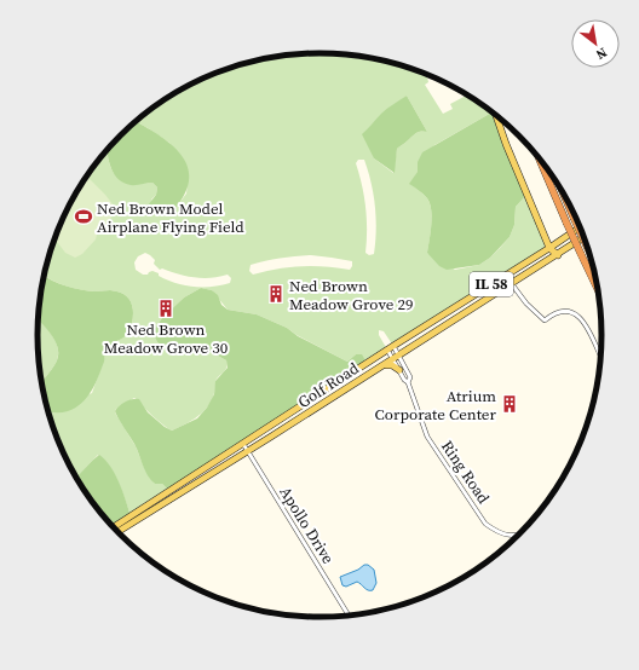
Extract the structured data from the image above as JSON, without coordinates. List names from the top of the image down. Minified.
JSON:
{"streets":{"main road":["IL 58","Golf Road"],"street":["Ring Road","Apollo Drive"]},"crossings":[["IL 58","Golf Road"],["Golf Road","Ring Road"],["Golf Road","Apollo Drive"]],"places":{"sports":["Ned Brown Model Airplane Flying Field"],"building":["Ned Brown Meadow Grove 29","Ned Brown Meadow Grove 30","Atrium Corporate Center"]},"north":"bottom right"}
